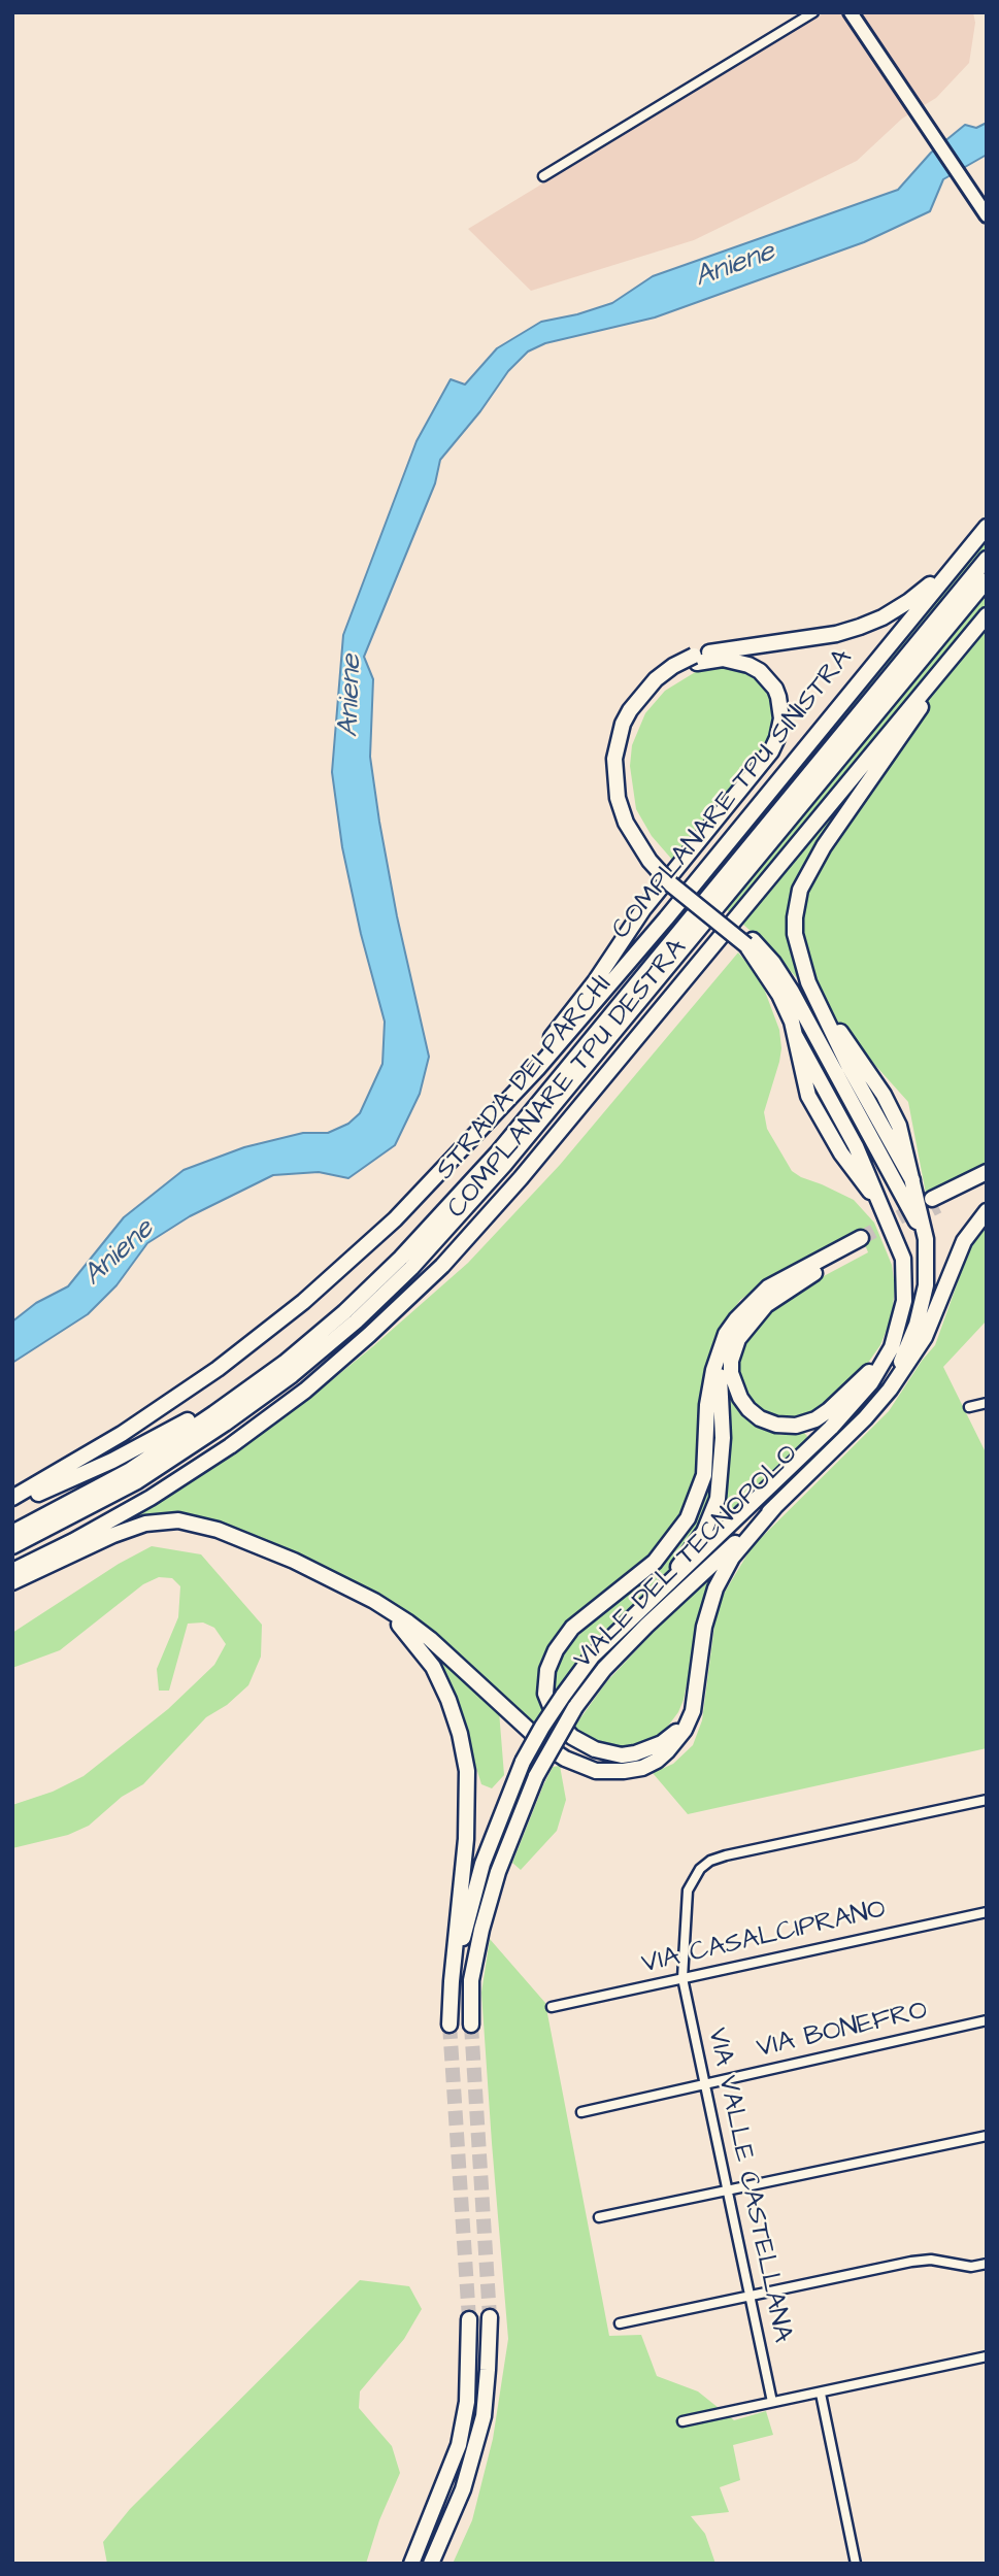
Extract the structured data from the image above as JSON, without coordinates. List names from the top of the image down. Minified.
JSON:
{"streets":{"highway":["COMPLANARE TPU SINISTRA","STRADA DEI PARCHI","COMPLANARE TPU DESTRA","VIALE DEL TECNOPOLO"],"street":["VIA CASALCIPRANO","VIA BONEFRO","VIA VALLE CASTELLANA"]},"crossings":[["VIA CASALCIPRANO","VIA VALLE CASTELLANA"],["VIA BONEFRO","VIA VALLE CASTELLANA"]],"water":["Aniene"]}
